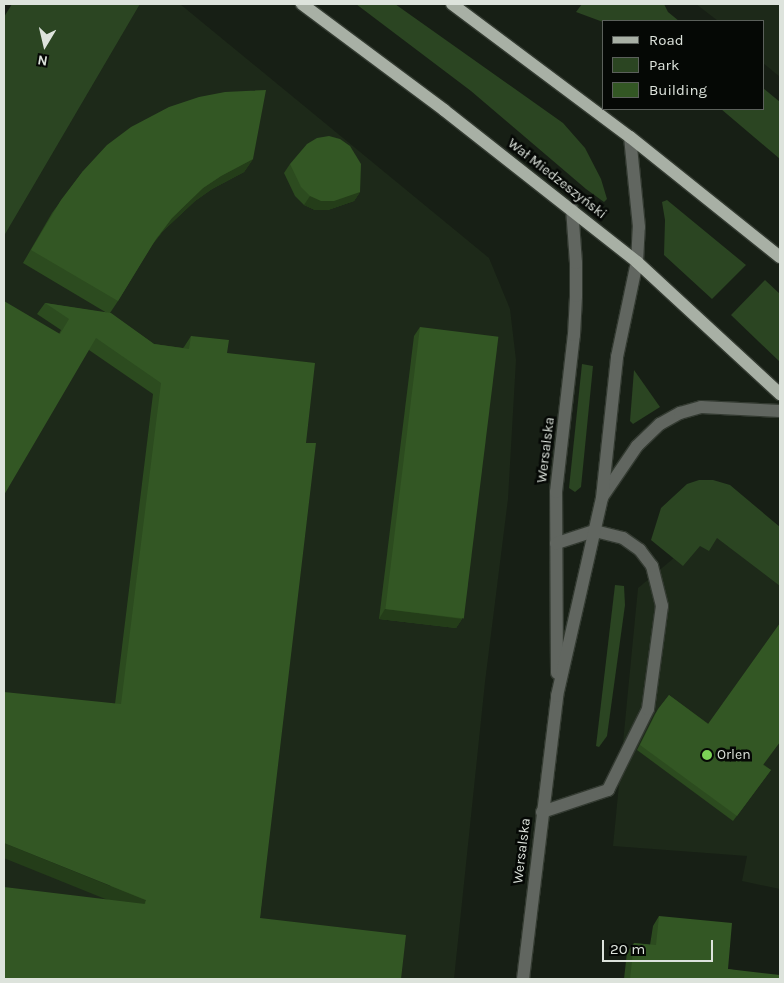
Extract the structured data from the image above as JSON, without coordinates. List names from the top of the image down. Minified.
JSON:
{"streets":{"main road":["Wał Miedzeszyński"],"street":["Wersalska"]},"crossings":[["Wał Miedzeszyński","Wersalska"]],"places":["Orlen"],"legend":["Road","Park","Building"],"scale_bar":"20 m","north":"bottom"}
